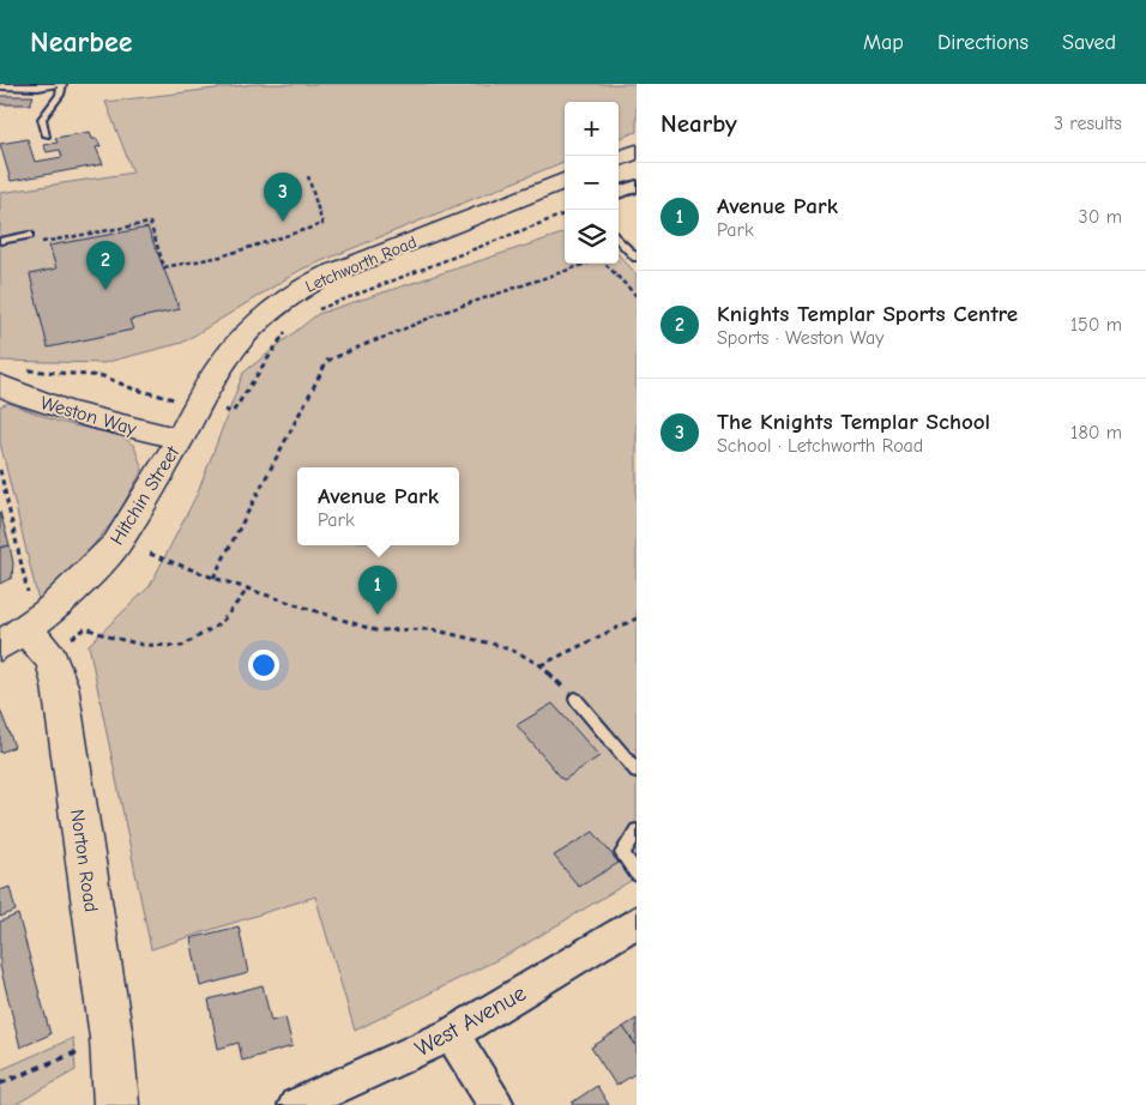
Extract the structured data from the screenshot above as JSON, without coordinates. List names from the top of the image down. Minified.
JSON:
{"streets":{"main road":["Letchworth Road","Weston Way","Hitchin Street","Norton Road"],"street":["West Avenue"]},"crossings":[["Letchworth Road","Weston Way"],["Letchworth Road","Hitchin Street"],["Weston Way","Hitchin Street"],["Hitchin Street","Norton Road"]],"page":{"header":"Nearbee","nav":["Map","Directions","Saved"],"heading":["Nearby","3 results"],"map_buttons":["+","−"],"list":[{"mark":"1","name":"Avenue Park","note":"Park","value":"30 m"},{"mark":"2","name":"Knights Templar Sports Centre","note":"Sports · Weston Way","value":"150 m"},{"mark":"3","name":"The Knights Templar School","note":"School · Letchworth Road","value":"180 m"}],"pins":["3","2","1"],"popup":["Avenue Park","Park"]}}
